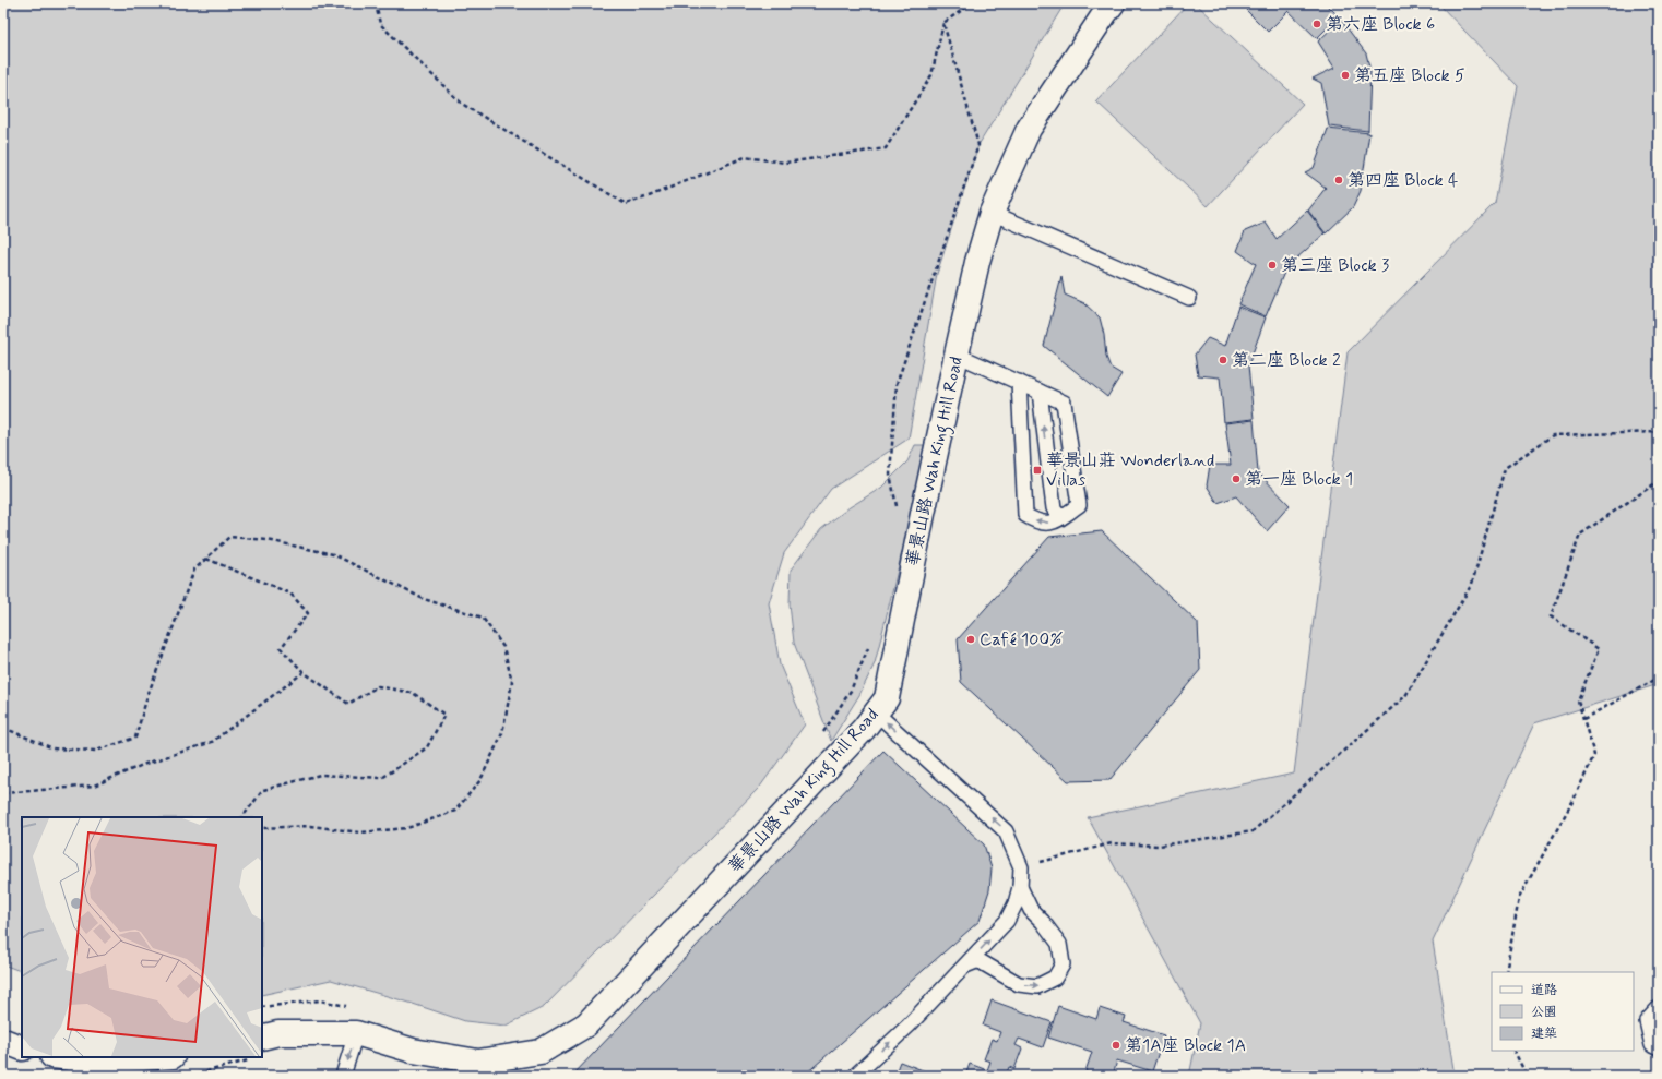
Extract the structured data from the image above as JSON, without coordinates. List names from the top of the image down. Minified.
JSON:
{"streets":{"street":["華景山路 Wah King Hill Road"]},"places":{"other":["第六座 Block 6","第五座 Block 5","第四座 Block 4","第三座 Block 3","第二座 Block 2","第一座 Block 1","Café 100%","第1A座 Block 1A"],"transit":["華景山莊 Wonderland Villas"]},"legend":["道路","公園","建築"]}
